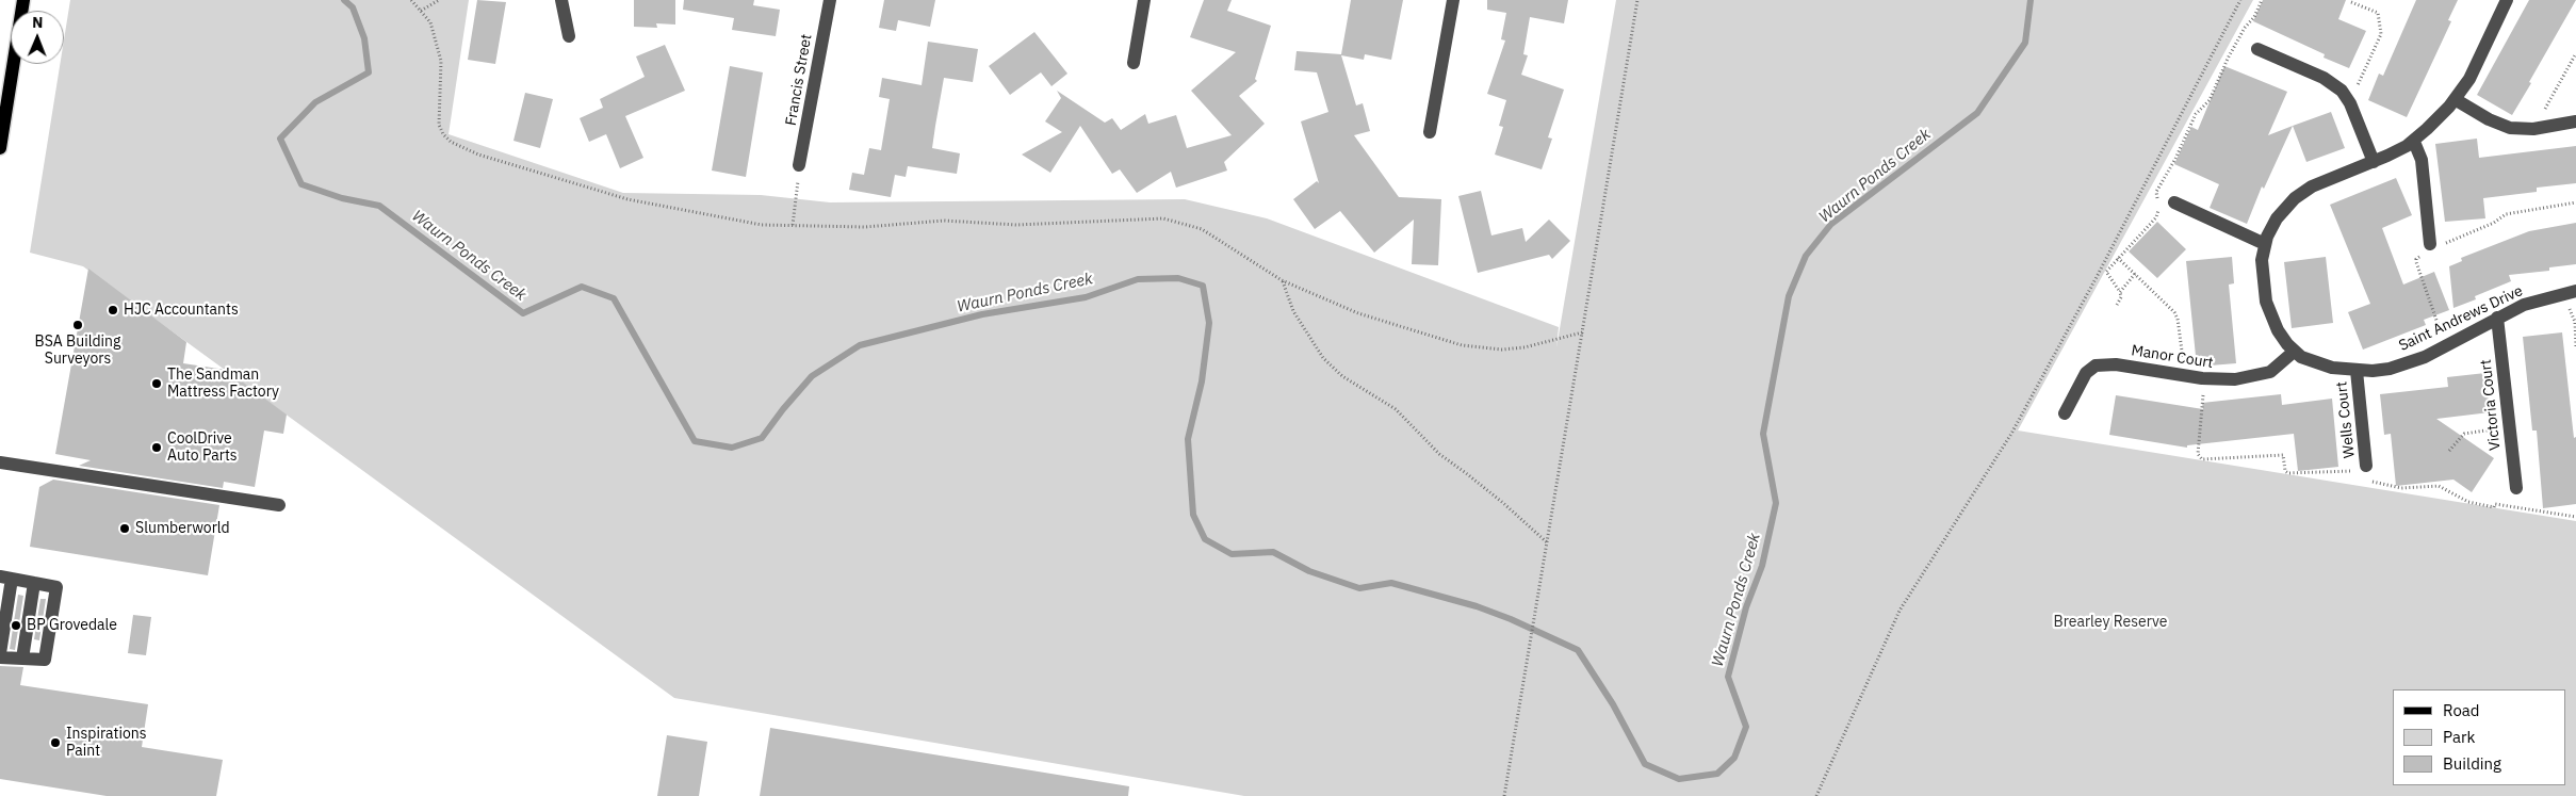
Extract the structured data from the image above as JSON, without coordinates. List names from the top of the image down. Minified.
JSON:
{"streets":{"street":["Francis Street","Saint Andrews Drive","Manor Court","Victoria Court","Wells Court"]},"crossings":[["Saint Andrews Drive","Manor Court"],["Saint Andrews Drive","Victoria Court"],["Saint Andrews Drive","Wells Court"]],"water":["Waurn Ponds Creek"],"parks":["Brearley Reserve"],"places":["HJC Accountants","BSA Building Surveyors","The Sandman Mattress Factory","CoolDrive Auto Parts","Slumberworld","BP Grovedale","Inspirations Paint"],"legend":["Road","Park","Building"],"north":"top"}
